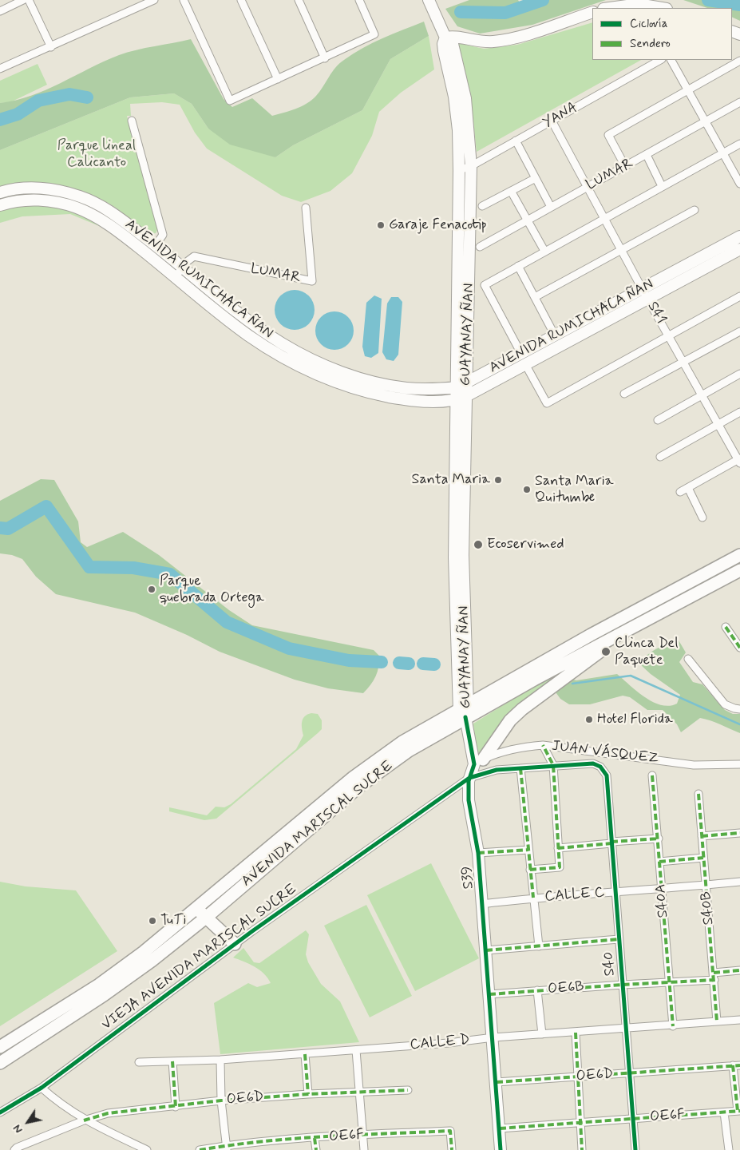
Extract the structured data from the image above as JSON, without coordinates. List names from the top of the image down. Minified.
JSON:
{"streets":{"main road":["AVENIDA RUMICHACA ÑAN","GUAYANAY ÑAN","AVENIDA MARISCAL SUCRE","S39"],"street":["YANA","LUMAR","S41","JUAN VÁSQUEZ","CALLE C","S40A","S40B","VIEJA AVENIDA MARISCAL SUCRE","S40","OE6B","CALLE D","OE6D","OE6F"]},"crossings":[["YANA","S41"],["YANA","GUAYANAY ÑAN"],["LUMAR","AVENIDA RUMICHACA ÑAN"],["LUMAR","S41"],["AVENIDA RUMICHACA ÑAN","S41"],["AVENIDA RUMICHACA ÑAN","GUAYANAY ÑAN"],["GUAYANAY ÑAN","AVENIDA MARISCAL SUCRE"],["JUAN VÁSQUEZ","S39"],["JUAN VÁSQUEZ","VIEJA AVENIDA MARISCAL SUCRE"],["JUAN VÁSQUEZ","S40"],["S39","CALLE C"],["S39","VIEJA AVENIDA MARISCAL SUCRE"],["S39","OE6B"],["S39","CALLE D"],["S39","OE6D"],["S39","OE6F"],["CALLE C","S40A"],["CALLE C","S40B"],["CALLE C","S40"],["S40A","OE6B"],["S40A","CALLE D"],["S40B","OE6B"],["S40B","CALLE D"],["S40","OE6B"],["S40","CALLE D"],["S40","OE6D"],["S40","OE6F"]],"parks":["Parque lineal Calicanto"],"places":["Garaje Fenacotip","Santa Maria","Santa Maria Quitumbe","Ecoservimed","Parque quebrada Ortega","Clinca Del Paquete","Hotel Florida","TuTi"],"legend":["Ciclovía","Sendero"],"north":"bottom left"}
